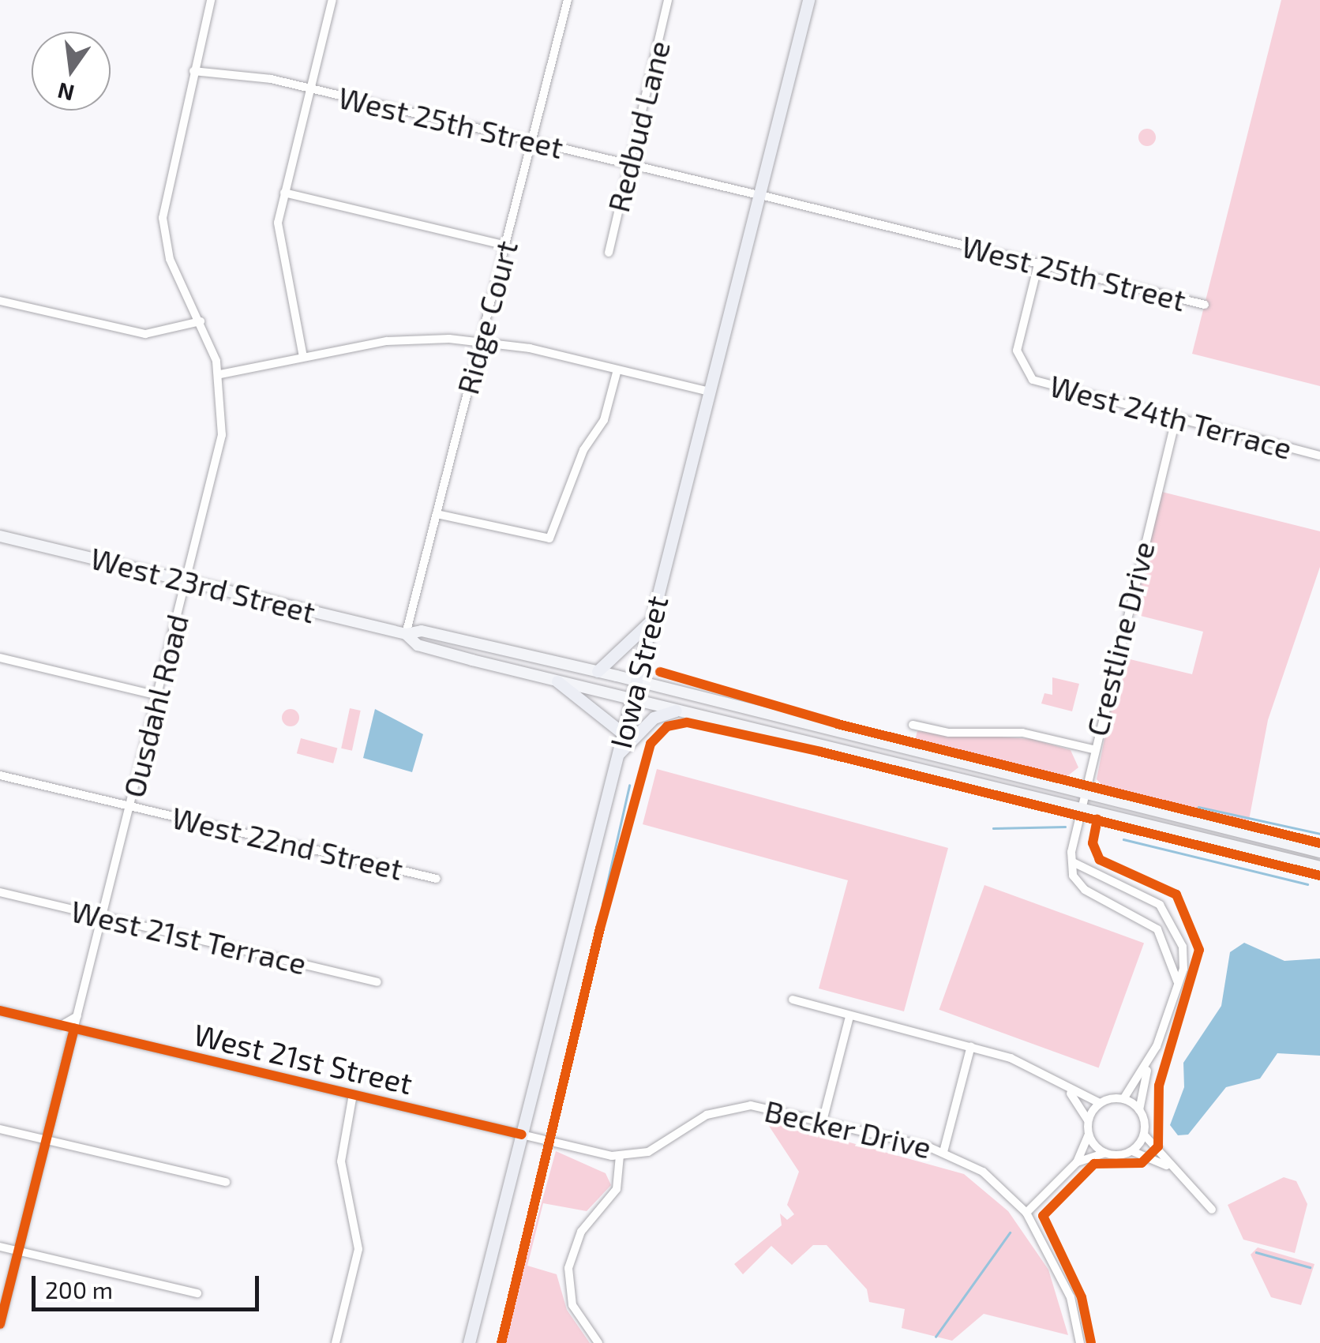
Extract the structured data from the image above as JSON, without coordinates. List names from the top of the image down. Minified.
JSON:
{"streets":{"highway":["Iowa Street"],"main road":["West 23rd Street"],"street":["West 25th Street","Redbud Lane","Ridge Court","West 24th Terrace","Crestline Drive","Ousdahl Road","West 22nd Street","West 21st Terrace","West 21st Street","Becker Drive"]},"crossings":[["West 25th Street","Redbud Lane"],["West 25th Street","Ridge Court"],["West 25th Street","West 24th Terrace"],["West 25th Street","Iowa Street"],["West 25th Street","Ousdahl Road"],["Ridge Court","West 23rd Street"],["West 24th Terrace","Crestline Drive"],["West 23rd Street","Crestline Drive"],["West 23rd Street","Iowa Street"],["West 23rd Street","Ousdahl Road"],["Iowa Street","West 21st Street"],["Iowa Street","Becker Drive"],["Ousdahl Road","West 22nd Street"],["Ousdahl Road","West 21st Terrace"],["Ousdahl Road","West 21st Street"],["West 21st Street","Becker Drive"]],"scale_bar":"200 m","north":"bottom"}
